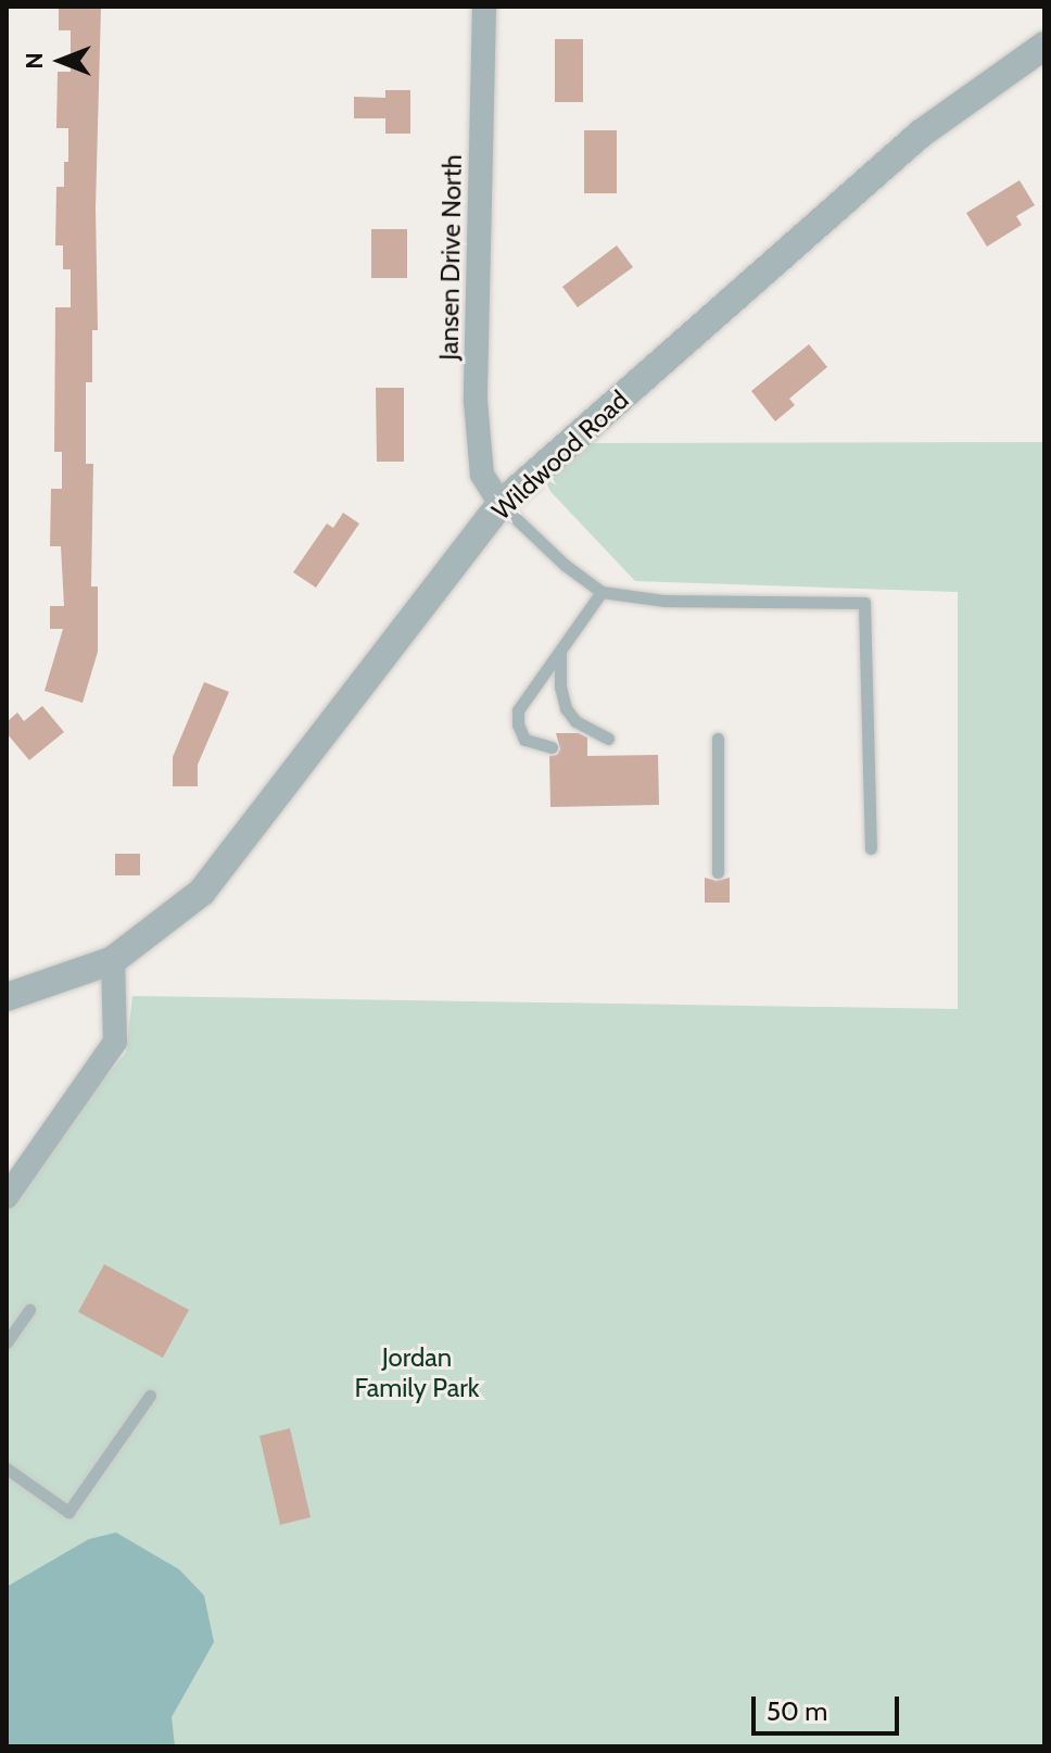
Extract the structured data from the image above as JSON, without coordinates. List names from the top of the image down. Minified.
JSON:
{"streets":{"street":["Jansen Drive North","Wildwood Road"]},"crossings":[["Jansen Drive North","Wildwood Road"]],"parks":["Jordan Family Park"],"scale_bar":"50 m","north":"left"}
